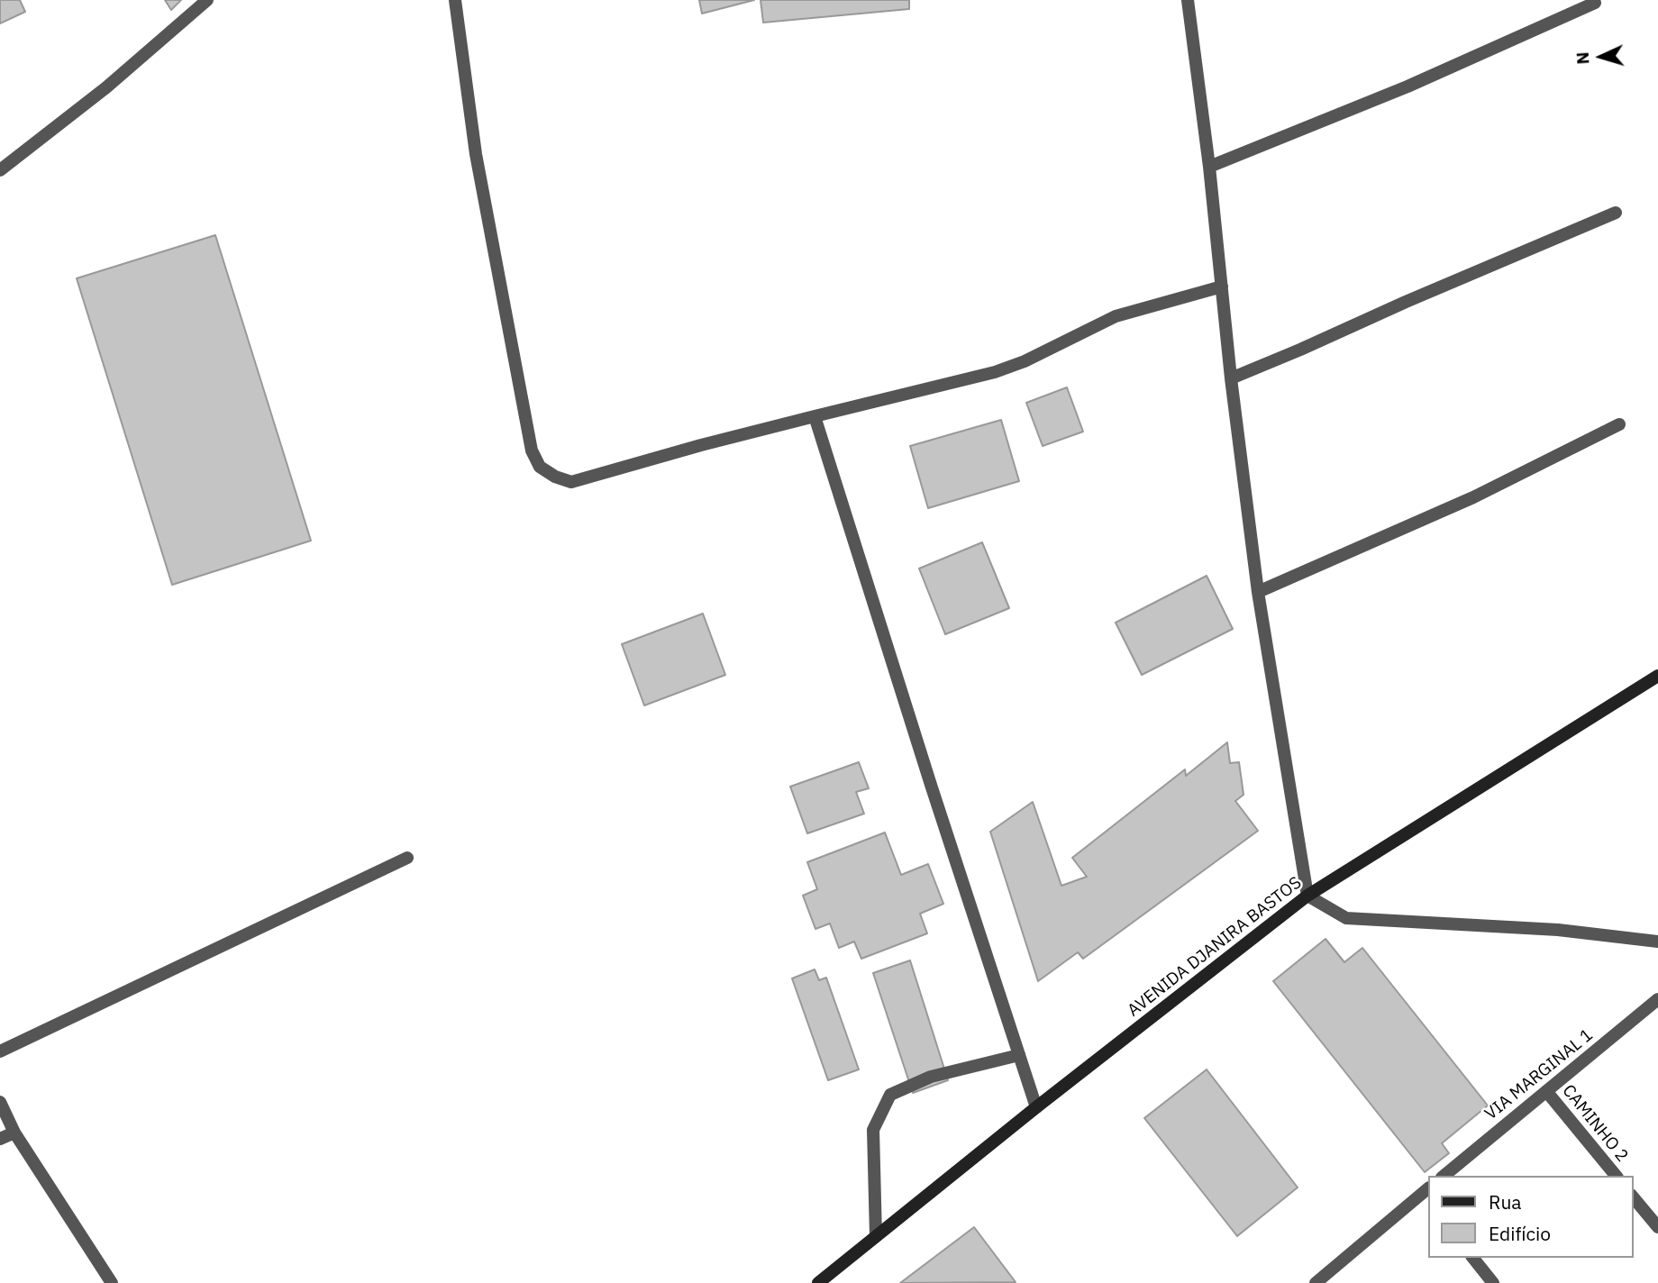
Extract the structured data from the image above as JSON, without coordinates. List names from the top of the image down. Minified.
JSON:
{"streets":{"main road":["AVENIDA DJANIRA BASTOS"],"street":["VIA MARGINAL 1","CAMINHO 2"]},"crossings":[["VIA MARGINAL 1","CAMINHO 2"]],"legend":["Rua","Edifício"],"north":"left"}
